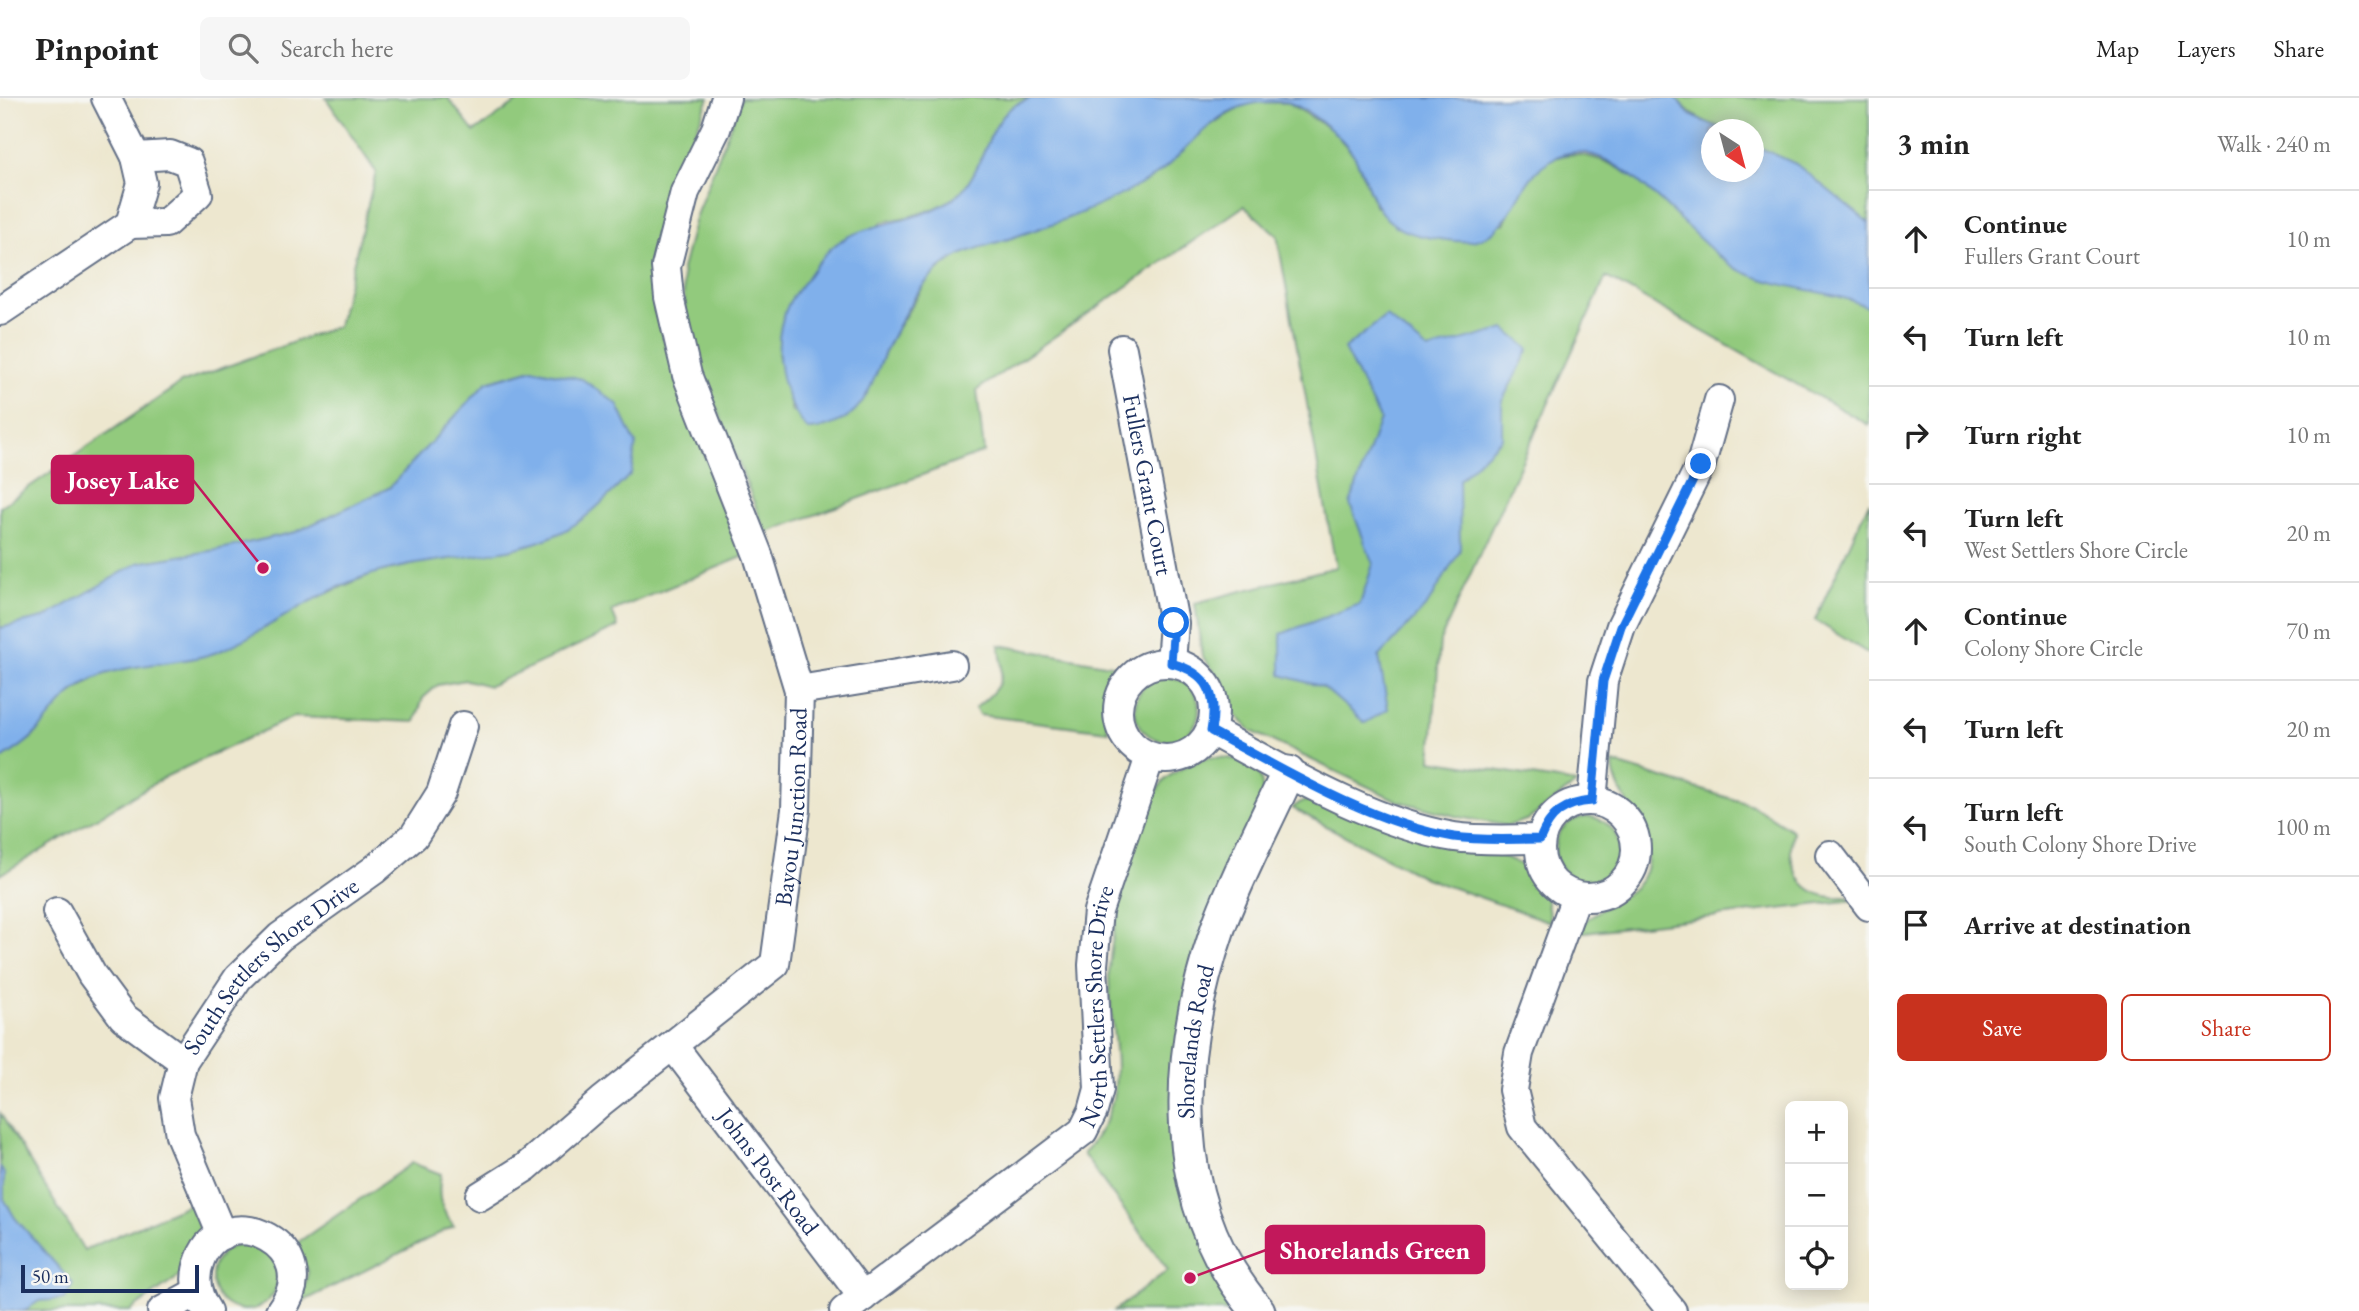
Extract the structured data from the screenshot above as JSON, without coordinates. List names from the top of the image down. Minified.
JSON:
{"streets":{"street":["Fullers Grant Court","Bayou Junction Road","South Settlers Shore Drive","North Settlers Shore Drive","Shorelands Road","Johns Post Road"]},"crossings":[["Fullers Grant Court","North Settlers Shore Drive"],["Bayou Junction Road","Johns Post Road"],["North Settlers Shore Drive","Johns Post Road"]],"places":["Josey Lake","Shorelands Green"],"scale_bar":"50 m","north":"bottom right","page":{"header":"Pinpoint","search":"Search here","nav":["Map","Layers","Share"],"heading":["3 min","Walk · 240 m"],"list":[["Continue","Fullers Grant Court","10 m"],["Turn left","10 m"],["Turn right","10 m"],["Turn left","West Settlers Shore Circle","20 m"],["Continue","Colony Shore Circle","70 m"],["Turn left","20 m"],["Turn left","South Colony Shore Drive","100 m"],"Arrive at destination"],"buttons":["Save","Share"],"map_buttons":["+","−"],"scale":"50 m"}}
